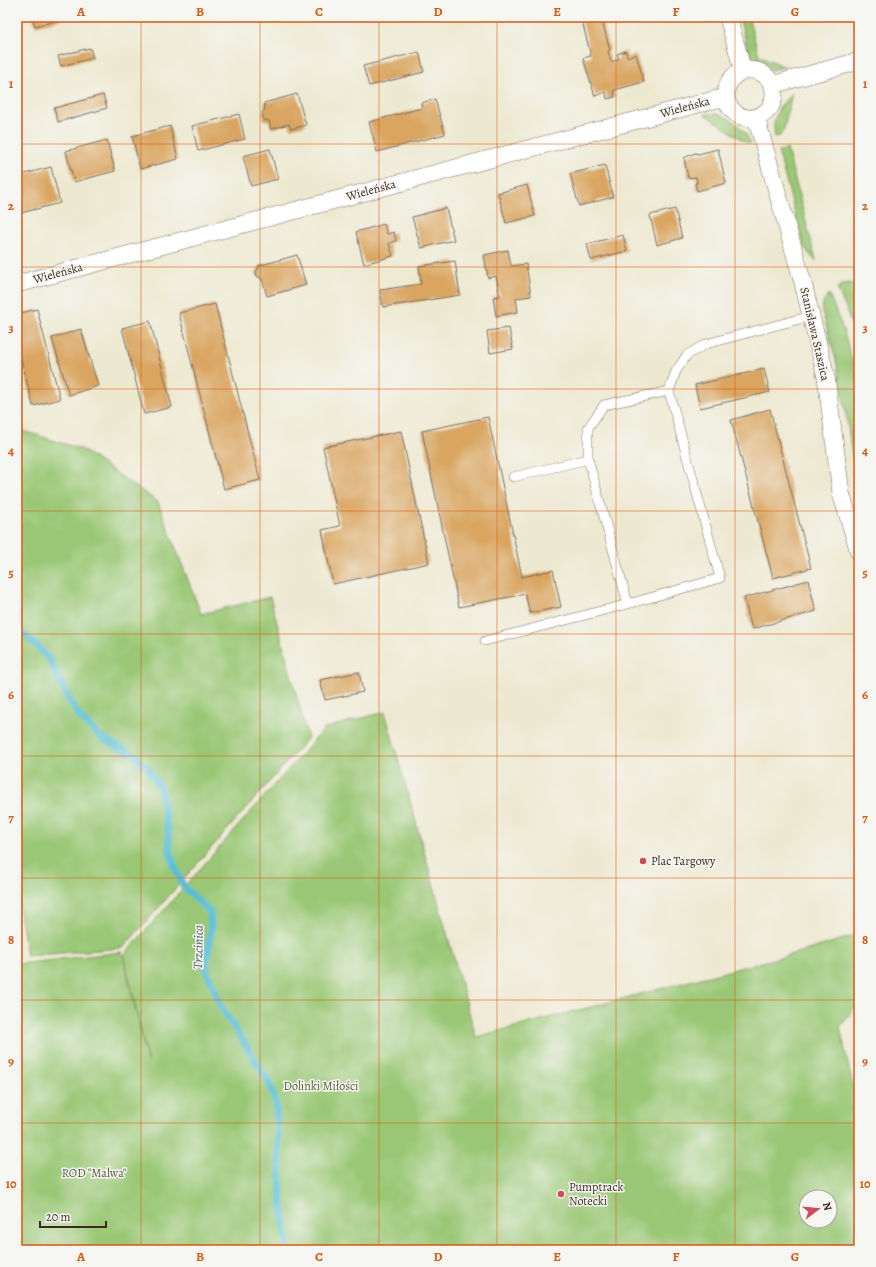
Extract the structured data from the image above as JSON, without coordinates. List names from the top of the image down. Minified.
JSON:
{"streets":{"street":["Wieleńska","Stanisława Staszica"]},"crossings":[["Wieleńska","Stanisława Staszica"]],"water":["Trzcinica"],"parks":["Dolinki Miłości","ROD \"Malwa\""],"places":["Plac Targowy","Pumptrack Notecki"],"scale_bar":"20 m","north":"right","grid":{"columns":["A","B","C","D","E","F","G"],"rows":["1","2","3","4","5","6","7","8","9","10"]}}
